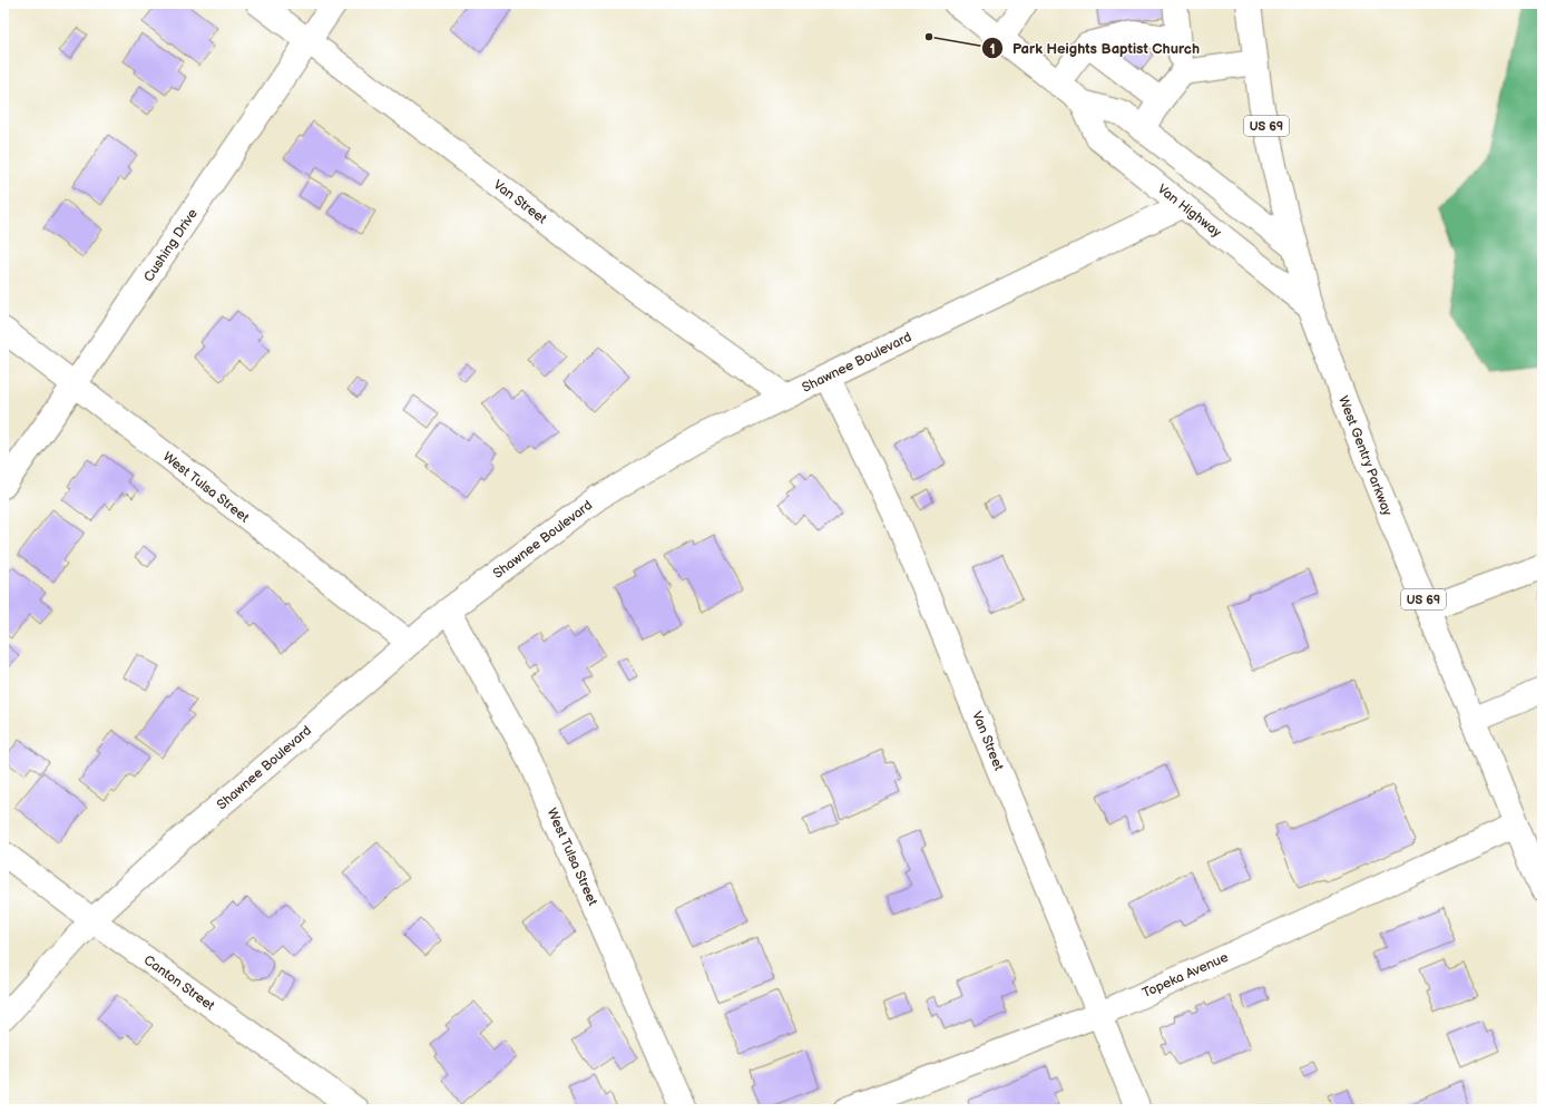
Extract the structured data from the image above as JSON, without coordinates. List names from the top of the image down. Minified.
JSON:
{"streets":{"street":["US 69","Van Street","Van Highway","Cushing Drive","Shawnee Boulevard","West Gentry Parkway","West Tulsa Street","Topeka Avenue","Canton Street"]},"crossings":[["Van Street","Cushing Drive"],["Van Street","Shawnee Boulevard"],["Van Street","Topeka Avenue"],["Van Highway","Shawnee Boulevard"],["Van Highway","West Gentry Parkway"],["Cushing Drive","West Tulsa Street"],["Shawnee Boulevard","West Tulsa Street"],["Shawnee Boulevard","Canton Street"],["West Gentry Parkway","Topeka Avenue"]],"places":["Park Heights Baptist Church"]}
